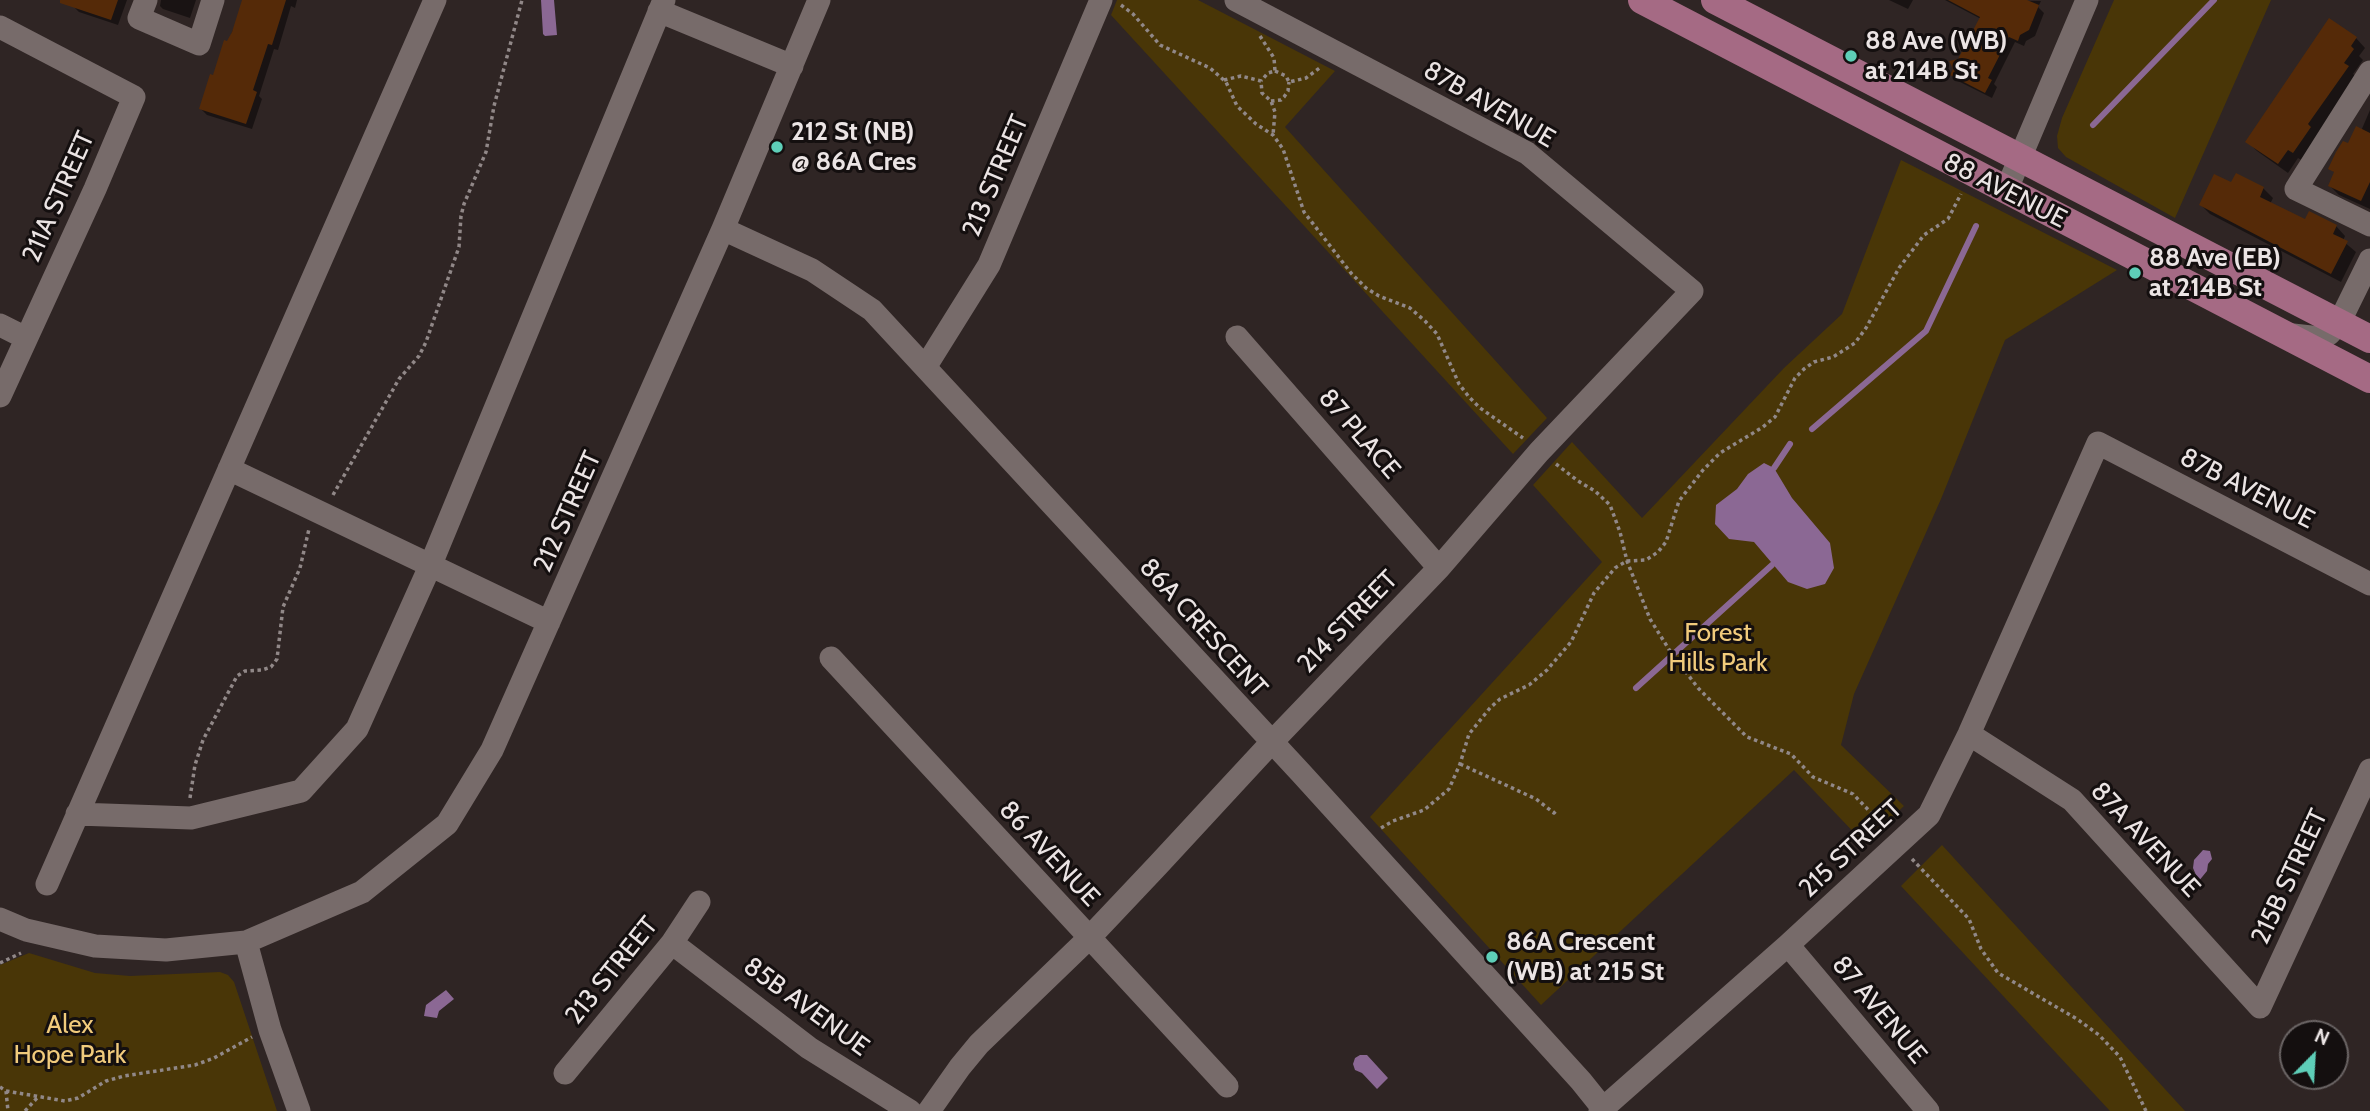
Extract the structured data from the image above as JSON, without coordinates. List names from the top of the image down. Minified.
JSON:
{"streets":{"main road":["88 AVENUE"],"street":["87B AVENUE","213 STREET","211A STREET","87 PLACE","212 STREET","214 STREET","86A CRESCENT","87A AVENUE","215 STREET","86 AVENUE","215B STREET","85B AVENUE","87 AVENUE"]},"crossings":[["87B AVENUE","214 STREET"],["87B AVENUE","215 STREET"],["213 STREET","86A CRESCENT"],["213 STREET","85B AVENUE"],["87 PLACE","214 STREET"],["212 STREET","86A CRESCENT"],["214 STREET","86A CRESCENT"],["214 STREET","86 AVENUE"],["86A CRESCENT","215 STREET"],["87A AVENUE","215 STREET"],["87A AVENUE","215B STREET"],["215 STREET","87 AVENUE"]],"parks":["Forest Hills Park","Alex Hope Park"],"places":["88 Ave (WB) at 214B St","212 St (NB) @ 86A Cres","88 Ave (EB) at 214B St","86A Crescent (WB) at 215 St"],"north":"top right"}
